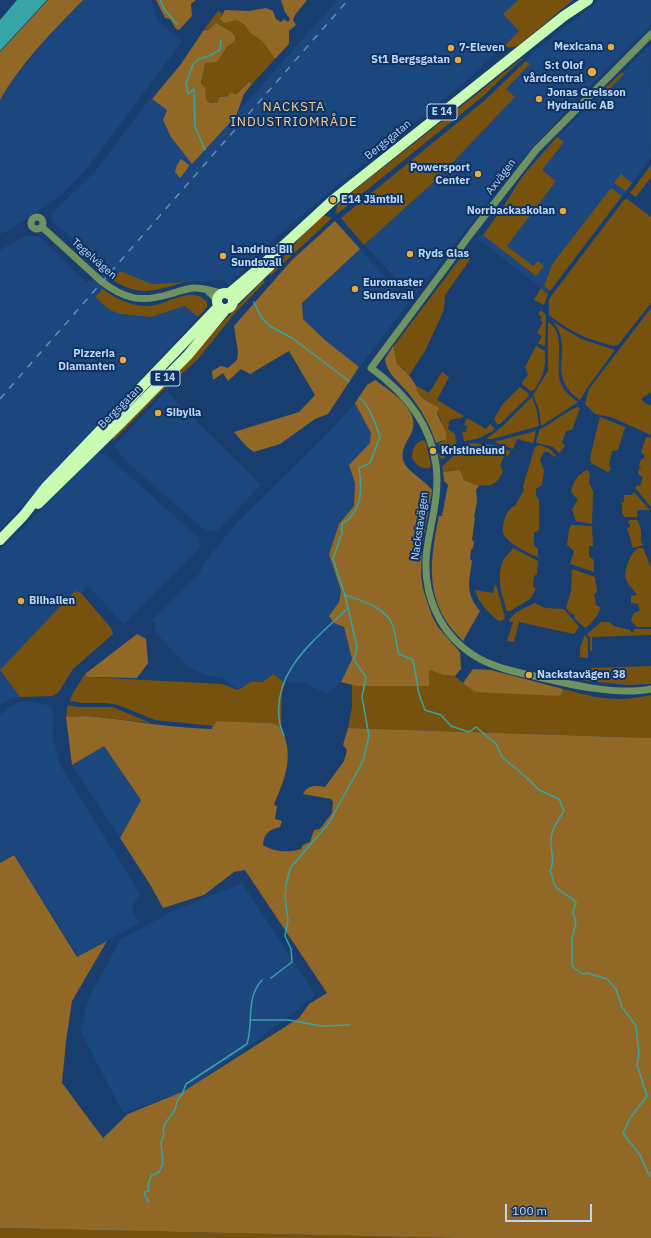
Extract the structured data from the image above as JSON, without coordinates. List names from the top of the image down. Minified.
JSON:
{"streets":{"highway":["E 14","Bergsgatan"],"street":["Axvägen","Tegelvägen","Nackstavägen"]},"crossings":[["Bergsgatan","Tegelvägen"],["Axvägen","Nackstavägen"]],"districts":["NACKSTA INDUSTRIOMRÅDE"],"places":["Mexicana","7-Eleven","St1 Bergsgatan","S:t Olof vårdcentral","Jonas Grelsson Hydraulic AB","Powersport Center","E14 Jämtbil","Norrbackaskolan","Ryds Glas","Landrins Bil Sundsvall","Euromaster Sundsvall","Pizzeria Diamanten","Sibylla","Kristinelund","Bilhallen","Nackstavägen 38"],"scale_bar":"100 m"}
